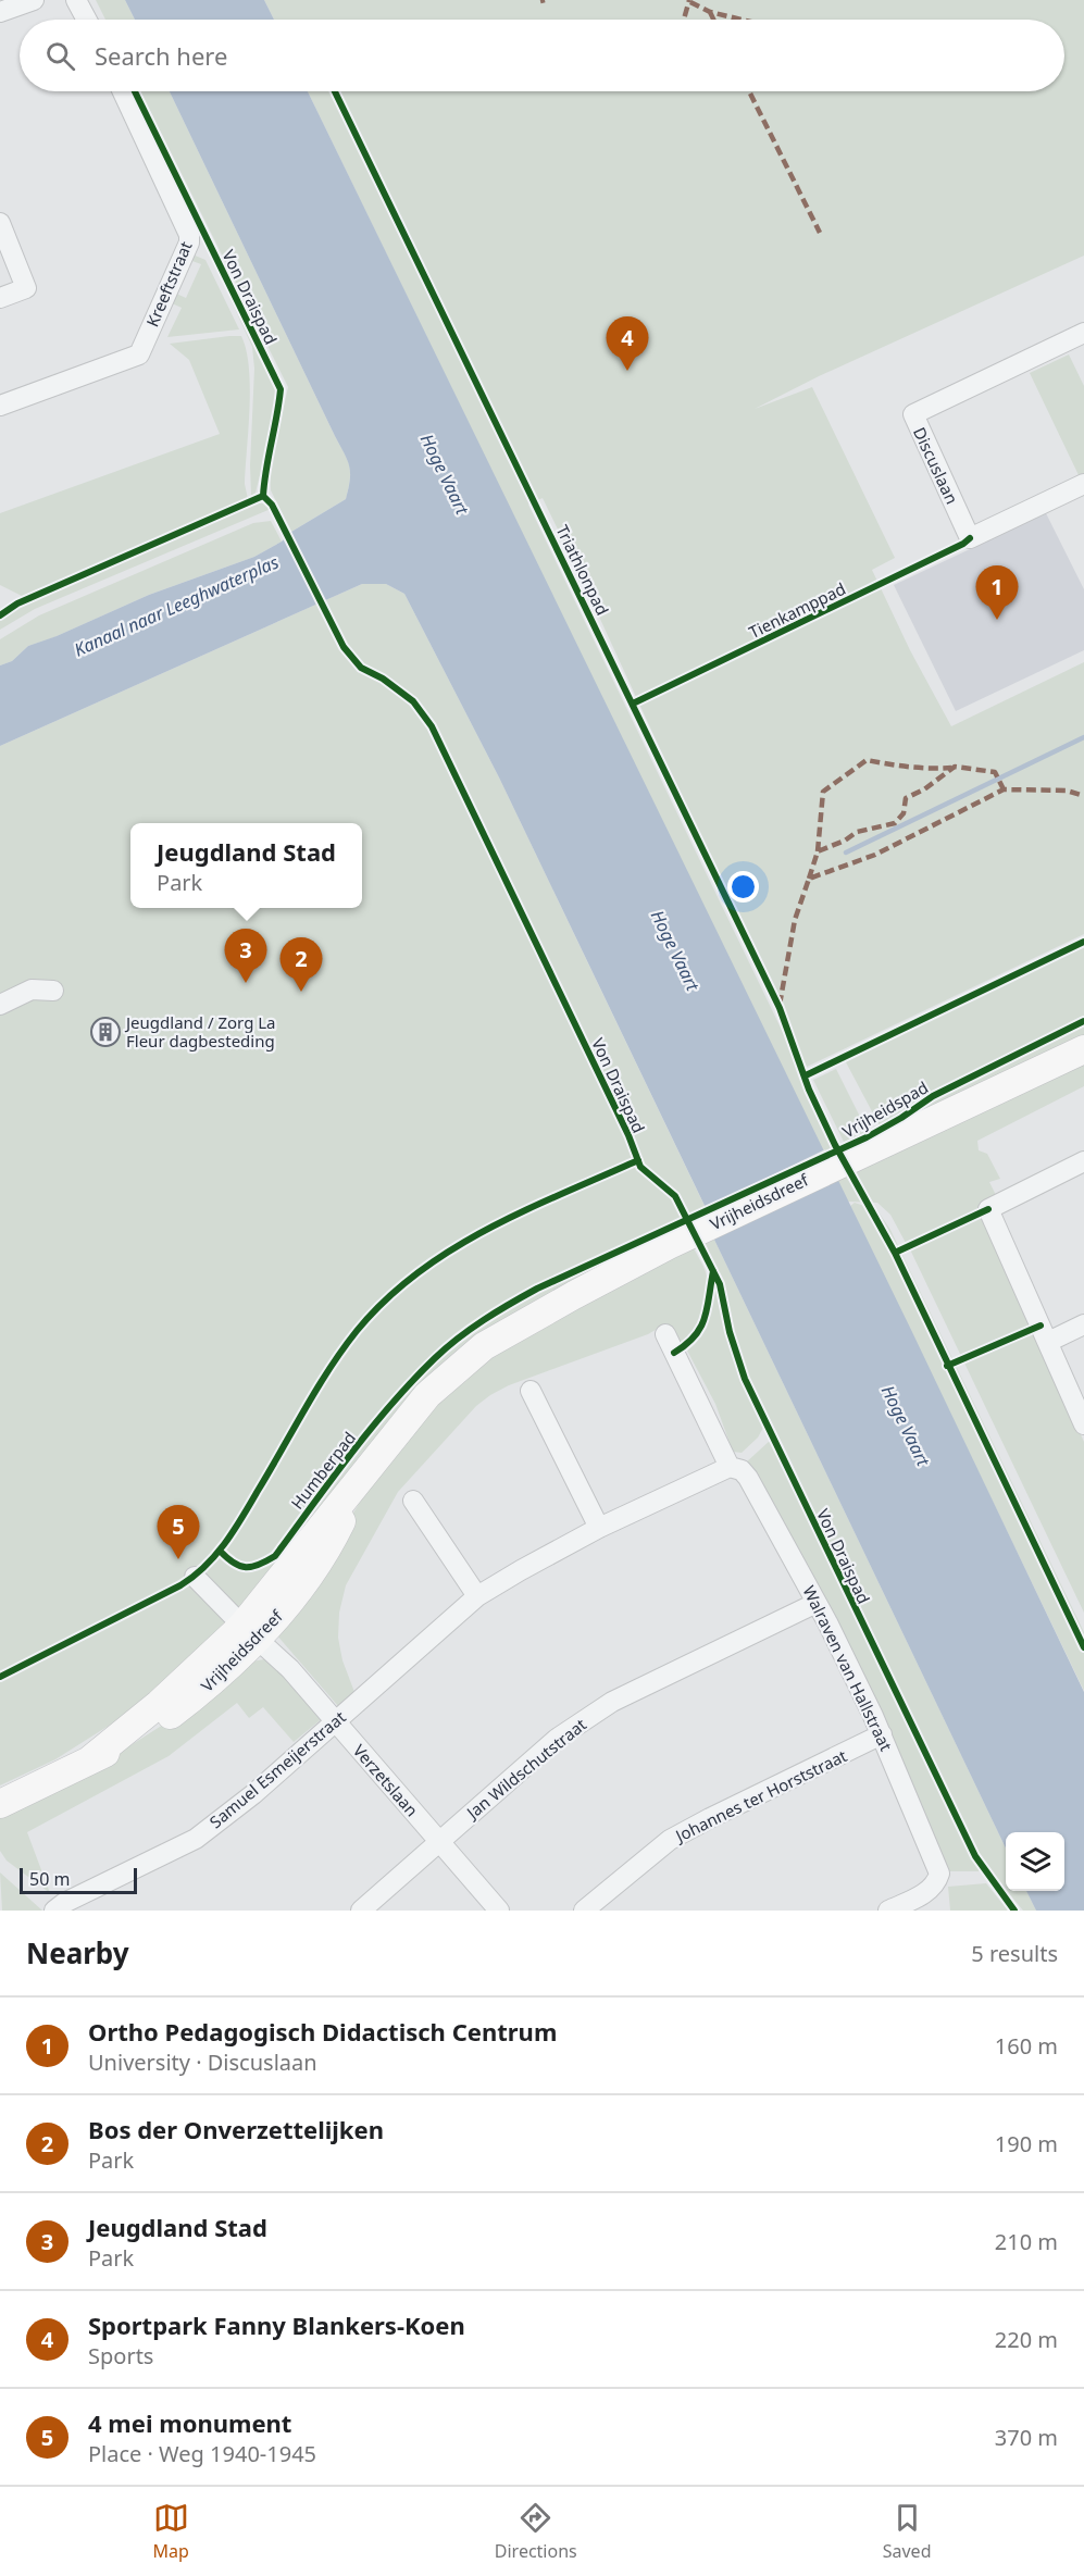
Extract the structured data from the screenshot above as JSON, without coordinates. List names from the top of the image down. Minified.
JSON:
{"streets":{"main road":["Vrijheidsdreef"],"street":["Kreeftstraat","Discuslaan","Walraven van Hallstraat","Jan Wildschutstraat","Samuel Esmeijerstraat","Verzetslaan","Johannes ter Horststraat"],"cycle path":["Von Draispad","Triathlonpad","Tienkamppad","Vrijheidspad"]},"crossings":[["Vrijheidsdreef","Verzetslaan"],["Walraven van Hallstraat","Jan Wildschutstraat"],["Walraven van Hallstraat","Samuel Esmeijerstraat"],["Walraven van Hallstraat","Johannes ter Horststraat"],["Jan Wildschutstraat","Verzetslaan"],["Samuel Esmeijerstraat","Verzetslaan"]],"water":["Hoge Vaart","Kanaal naar Leeghwaterplas"],"places":{"building":["Jeugdland / Zorg La Fleur dagbesteding"]},"scale_bar":"50 m","page":{"search":"Search here","pins":["4","1","3","2","5"],"popup":["Jeugdland Stad","Park"],"scale":"50 m","heading":["Nearby","5 results"],"list":[{"mark":"1","name":"Ortho Pedagogisch Didactisch Centrum","note":"University · Discuslaan","value":"160 m"},{"mark":"2","name":"Bos der Onverzettelijken","note":"Park","value":"190 m"},{"mark":"3","name":"Jeugdland Stad","note":"Park","value":"210 m"},{"mark":"4","name":"Sportpark Fanny Blankers-Koen","note":"Sports","value":"220 m"},{"mark":"5","name":"4 mei monument","note":"Place · Weg 1940-1945","value":"370 m"}],"nav":["Map","Directions","Saved"]}}
